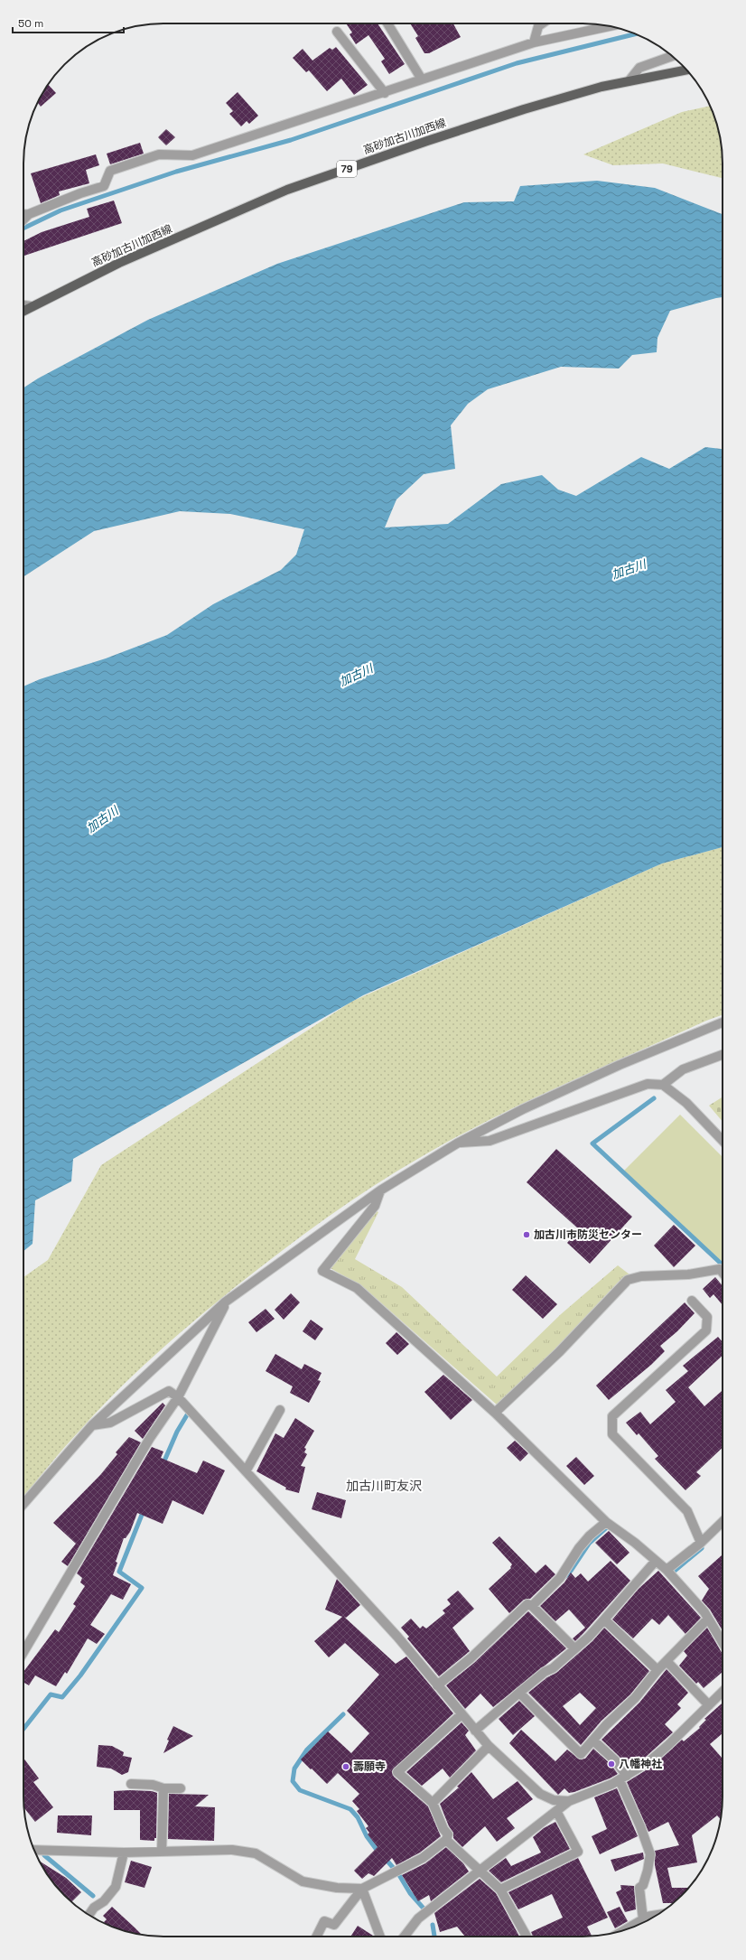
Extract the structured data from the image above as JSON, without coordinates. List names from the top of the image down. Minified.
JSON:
{"streets":{"main road":["高砂加古川加西線","79"]},"districts":["加古川町友沢"],"water":["加古川"],"places":["加古川市防災センター","八幡神社","壽願寺"],"scale_bar":"50 m"}
